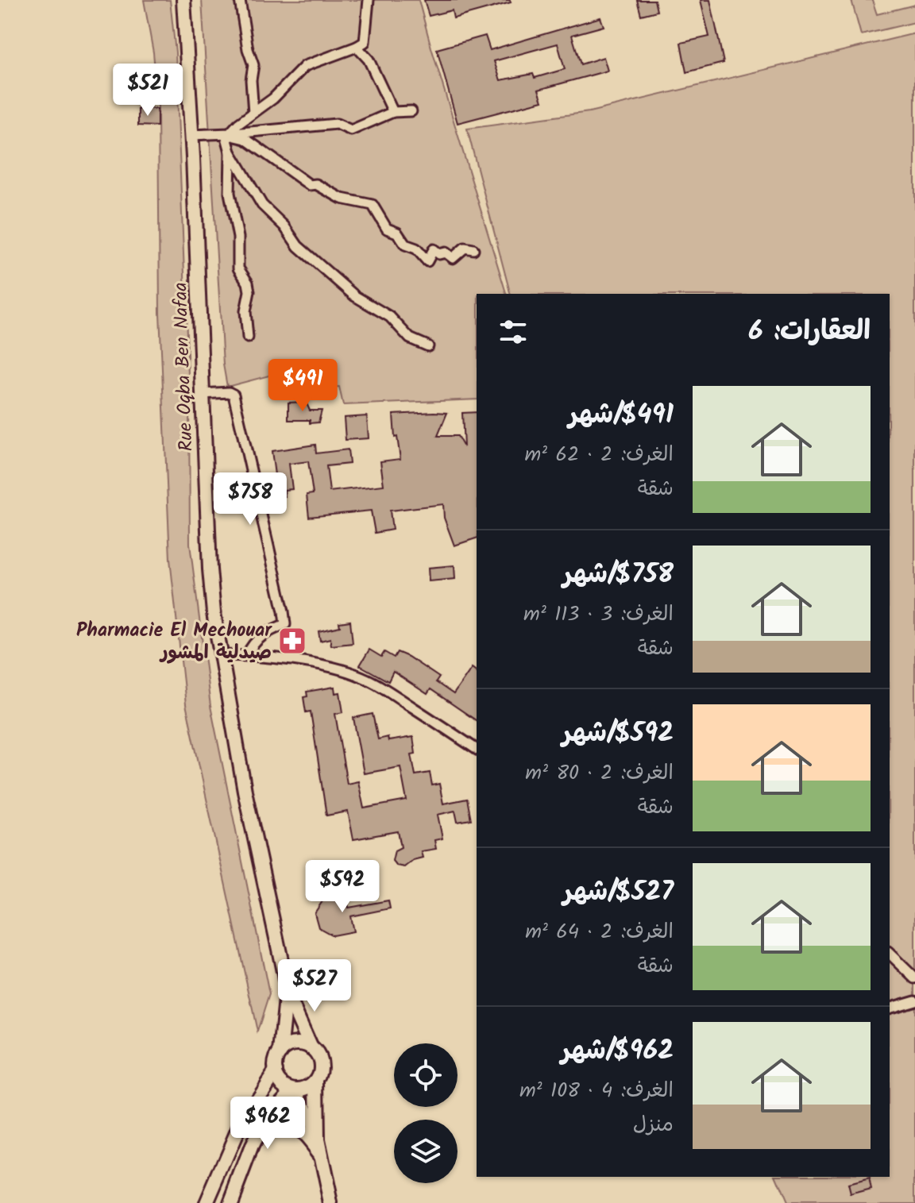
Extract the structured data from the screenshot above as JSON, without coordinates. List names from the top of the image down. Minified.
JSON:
{"streets":{"street":["Rue Oqba Ben Nafaa"]},"places":{"pharmacy":["Pharmacie El Mechouar صيدلية المشور"]},"page":{"price":["$521","$491","$758","$592","$527","$962"],"heading":"العقارات: 6","list":[{"name":"$491/شهر","note":"الغرف: 2 · 62 m² · شقة"},{"name":"$758/شهر","note":"الغرف: 3 · 113 m² · شقة"},{"name":"$592/شهر","note":"الغرف: 2 · 80 m² · شقة"},{"name":"$527/شهر","note":"الغرف: 2 · 64 m² · شقة"},{"name":"$962/شهر","note":"الغرف: 4 · 108 m² · منزل"}]}}
